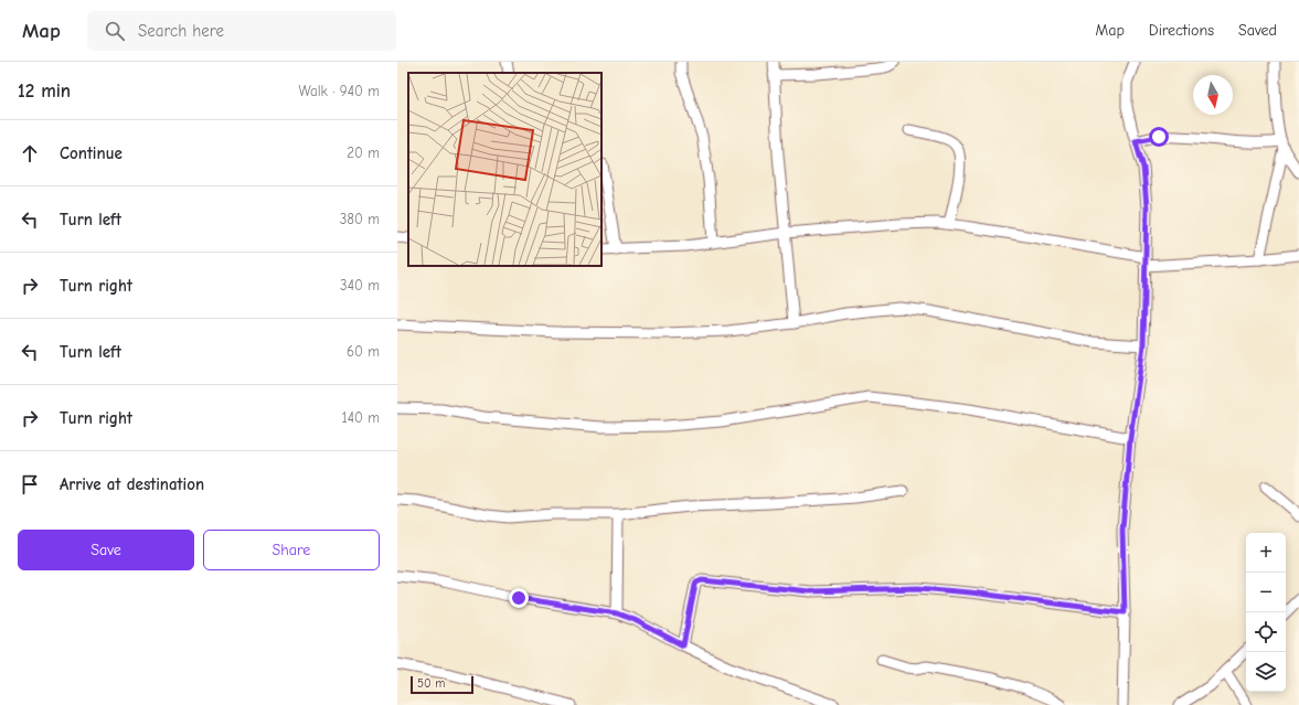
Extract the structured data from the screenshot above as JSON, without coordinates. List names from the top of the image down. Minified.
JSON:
{"scale_bar":"50 m","north":"bottom","page":{"header":"Map","search":"Search here","nav":["Map","Directions","Saved"],"heading":["12 min","Walk · 940 m"],"list":[["Continue","20 m"],["Turn left","380 m"],["Turn right","340 m"],["Turn left","60 m"],["Turn right","140 m"],"Arrive at destination"],"buttons":["Save","Share"],"map_buttons":["+","−"],"scale":"50 m"}}
